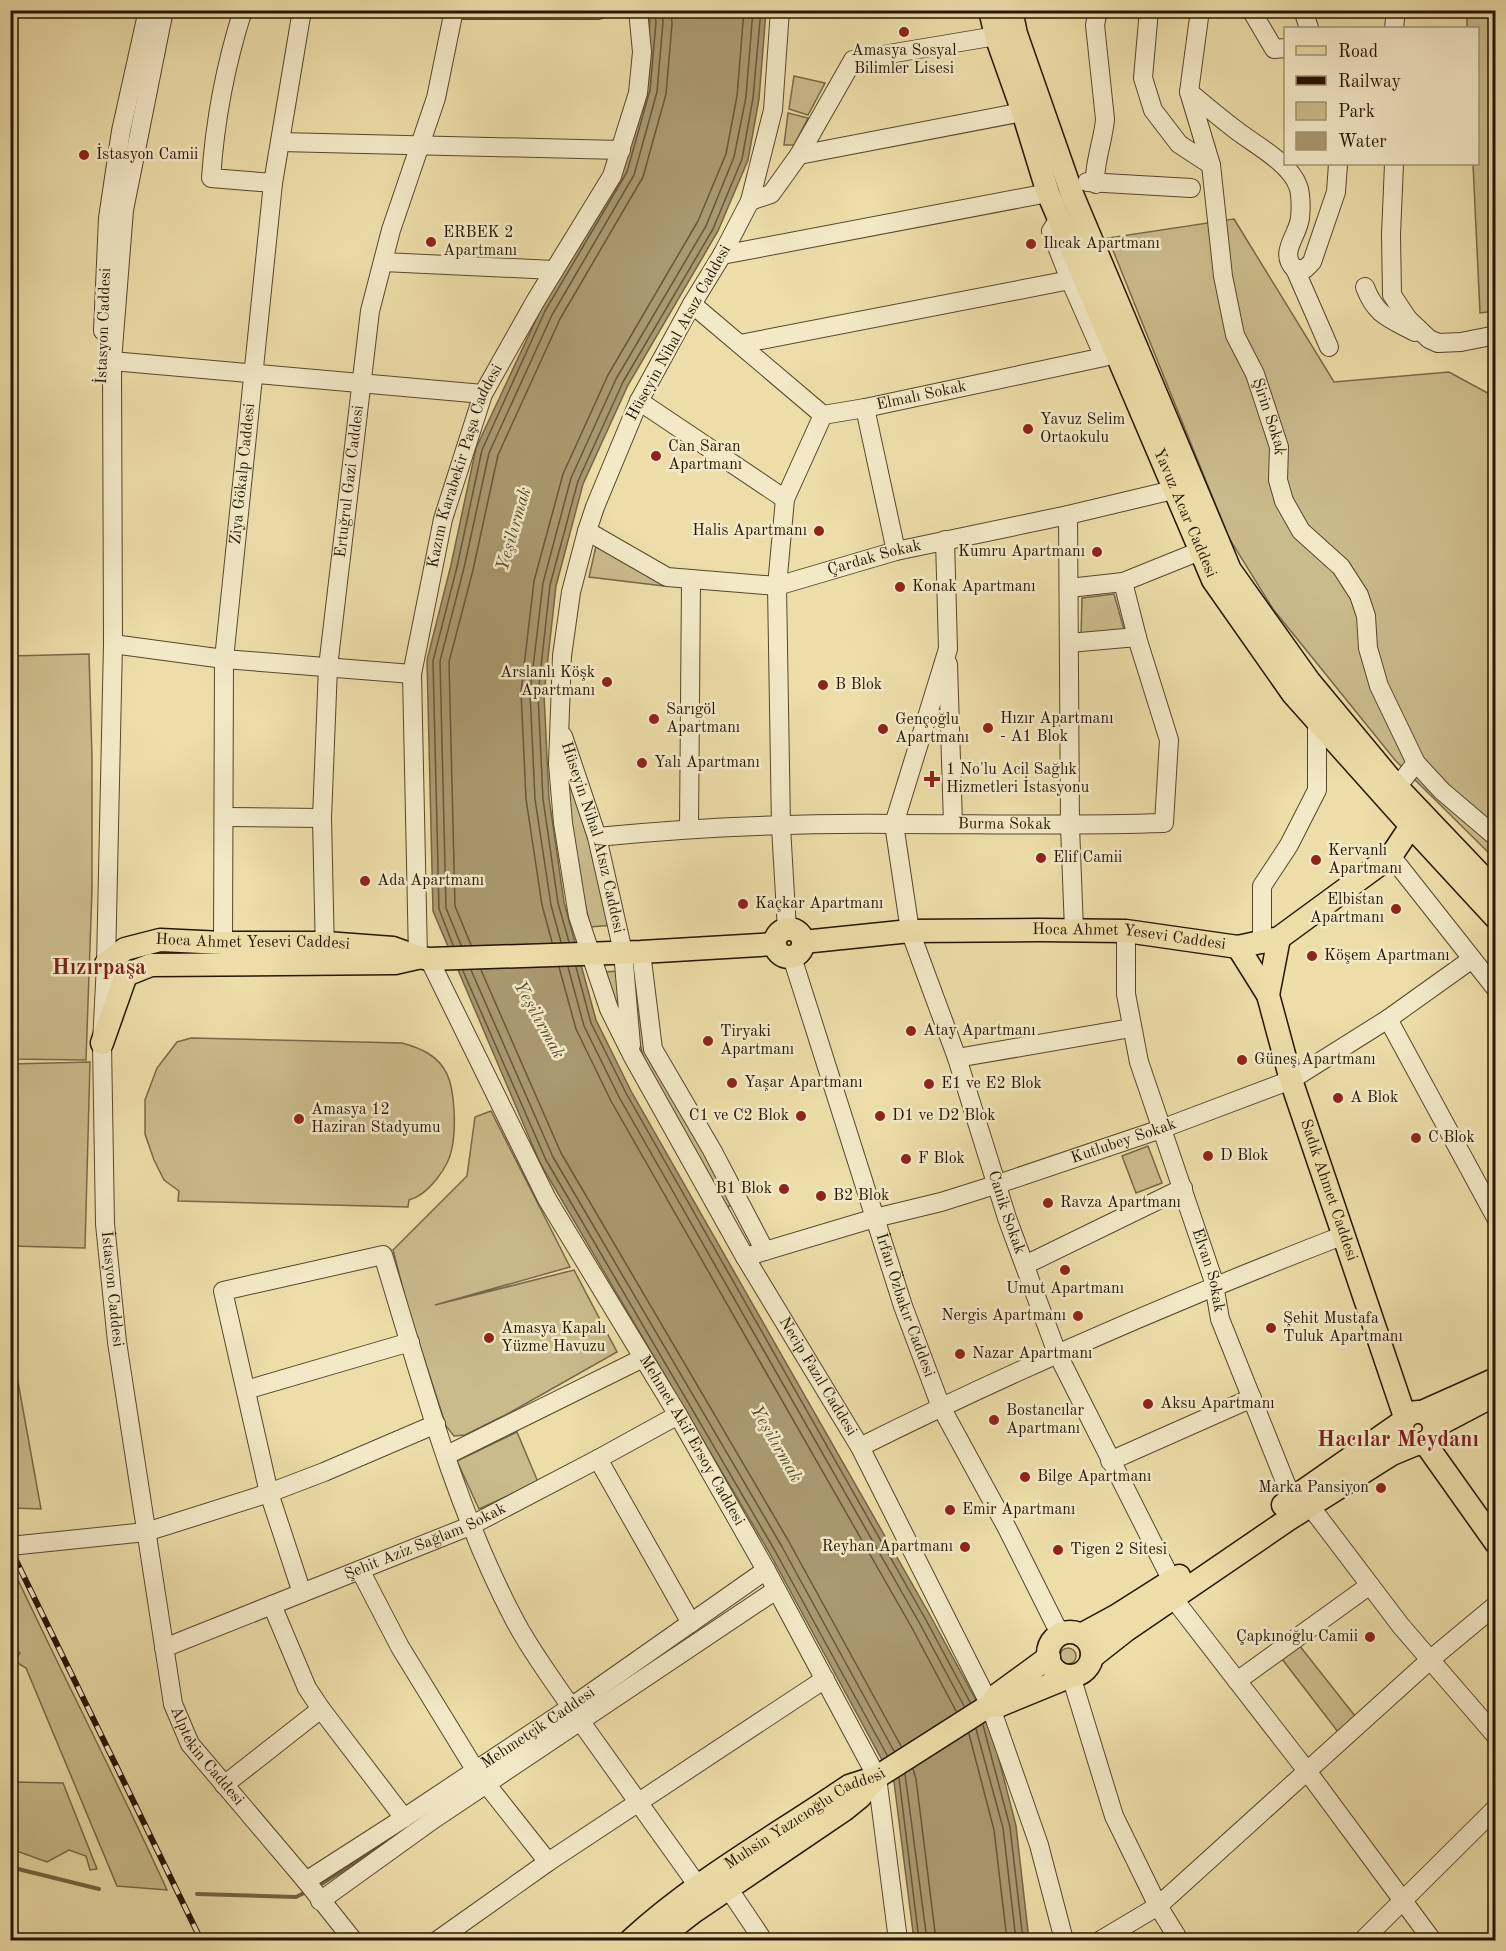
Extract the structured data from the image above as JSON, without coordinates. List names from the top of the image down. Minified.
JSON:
{"streets":{"main road":["Yavuz Acar Caddesi","Hoca Ahmet Yesevi Caddesi","Sadık Ahmet Caddesi","Muhsin Yazıcıoğlu Caddesi"],"street":["İstasyon Caddesi","Hüseyin Nihal Atsız Caddesi","Elmalı Sokak","Şirin Sokak","Kazım Karabekir Paşa Caddesi","Ziya Gökalp Caddesi","Ertuğrul Gazi Caddesi","Çardak Sokak","Burma Sokak","Kutlubey Sokak","Canik Sokak","Elvan Sokak","İrfan Özbakır Caddesi","Necip Fazıl Caddesi","Mehmet Akif Ersoy Caddesi","Şehit Aziz Sağlam Sokak","Mehmetçik Caddesi","Alptekin Caddesi"]},"crossings":[["İstasyon Caddesi","Hoca Ahmet Yesevi Caddesi"],["İstasyon Caddesi","Alptekin Caddesi"],["Hüseyin Nihal Atsız Caddesi","Çardak Sokak"],["Hüseyin Nihal Atsız Caddesi","Burma Sokak"],["Hüseyin Nihal Atsız Caddesi","Hoca Ahmet Yesevi Caddesi"],["Hüseyin Nihal Atsız Caddesi","Necip Fazıl Caddesi"],["Elmalı Sokak","İrfan Özbakır Caddesi"],["Kazım Karabekir Paşa Caddesi","Hoca Ahmet Yesevi Caddesi"],["Kazım Karabekir Paşa Caddesi","Mehmet Akif Ersoy Caddesi"],["Ziya Gökalp Caddesi","Hoca Ahmet Yesevi Caddesi"],["Ertuğrul Gazi Caddesi","Hoca Ahmet Yesevi Caddesi"],["Yavuz Acar Caddesi","Çardak Sokak"],["Yavuz Acar Caddesi","Hoca Ahmet Yesevi Caddesi"],["Çardak Sokak","İrfan Özbakır Caddesi"],["Burma Sokak","Canik Sokak"],["Burma Sokak","İrfan Özbakır Caddesi"],["Hoca Ahmet Yesevi Caddesi","Sadık Ahmet Caddesi"],["Hoca Ahmet Yesevi Caddesi","Canik Sokak"],["Hoca Ahmet Yesevi Caddesi","Elvan Sokak"],["Hoca Ahmet Yesevi Caddesi","İrfan Özbakır Caddesi"],["Hoca Ahmet Yesevi Caddesi","Necip Fazıl Caddesi"],["Hoca Ahmet Yesevi Caddesi","Mehmet Akif Ersoy Caddesi"],["Kutlubey Sokak","Sadık Ahmet Caddesi"],["Kutlubey Sokak","Canik Sokak"],["Kutlubey Sokak","Elvan Sokak"],["Kutlubey Sokak","İrfan Özbakır Caddesi"],["Kutlubey Sokak","Necip Fazıl Caddesi"],["Mehmet Akif Ersoy Caddesi","Şehit Aziz Sağlam Sokak"],["Mehmet Akif Ersoy Caddesi","Mehmetçik Caddesi"],["Mehmet Akif Ersoy Caddesi","Muhsin Yazıcıoğlu Caddesi"],["Şehit Aziz Sağlam Sokak","Alptekin Caddesi"],["Mehmetçik Caddesi","Alptekin Caddesi"]],"districts":["Hızırpaşa","Hacılar Meydanı"],"water":["Yeşilırmak"],"places":{"other":["Amasya Sosyal Bilimler Lisesi","İstasyon Camii","ERBEK 2 Apartmanı","Ilıcak Apartmanı","Yavuz Selim Ortaokulu","Can Saran Apartmanı","Halis Apartmanı","Kumru Apartmanı","Konak Apartmanı","Arslanlı Köşk Apartmanı","B Blok","Sarıgöl Apartmanı","Hızır Apartmanı - A1 Blok","Gençoğlu Apartmanı","Yalı Apartmanı","Elif Camii","Kervanlı Apartmanı","Ada Apartmanı","Kaçkar Apartmanı","Elbistan Apartmanı","Köşem Apartmanı","Atay Apartmanı","Tiryaki Apartmanı","Güneş Apartmanı","Yaşar Apartmanı","E1 ve E2 Blok","A Blok","C1 ve C2 Blok","D1 ve D2 Blok","Amasya 12 Haziran Stadyumu","C Blok","D Blok","F Blok","B1 Blok","B2 Blok","Ravza Apartmanı","Umut Apartmanı","Nergis Apartmanı","Şehit Mustafa Tuluk Apartmanı","Amasya Kapalı Yüzme Havuzu","Nazar Apartmanı","Aksu Apartmanı","Bostancılar Apartmanı","Bilge Apartmanı","Marka Pansiyon","Emir Apartmanı","Reyhan Apartmanı","Tigen 2 Sitesi","Çapkınoğlu Camii"],"health":["1 No'lu Acil Sağlık Hizmetleri İstasyonu"]},"legend":["Road","Railway","Park","Water"]}
